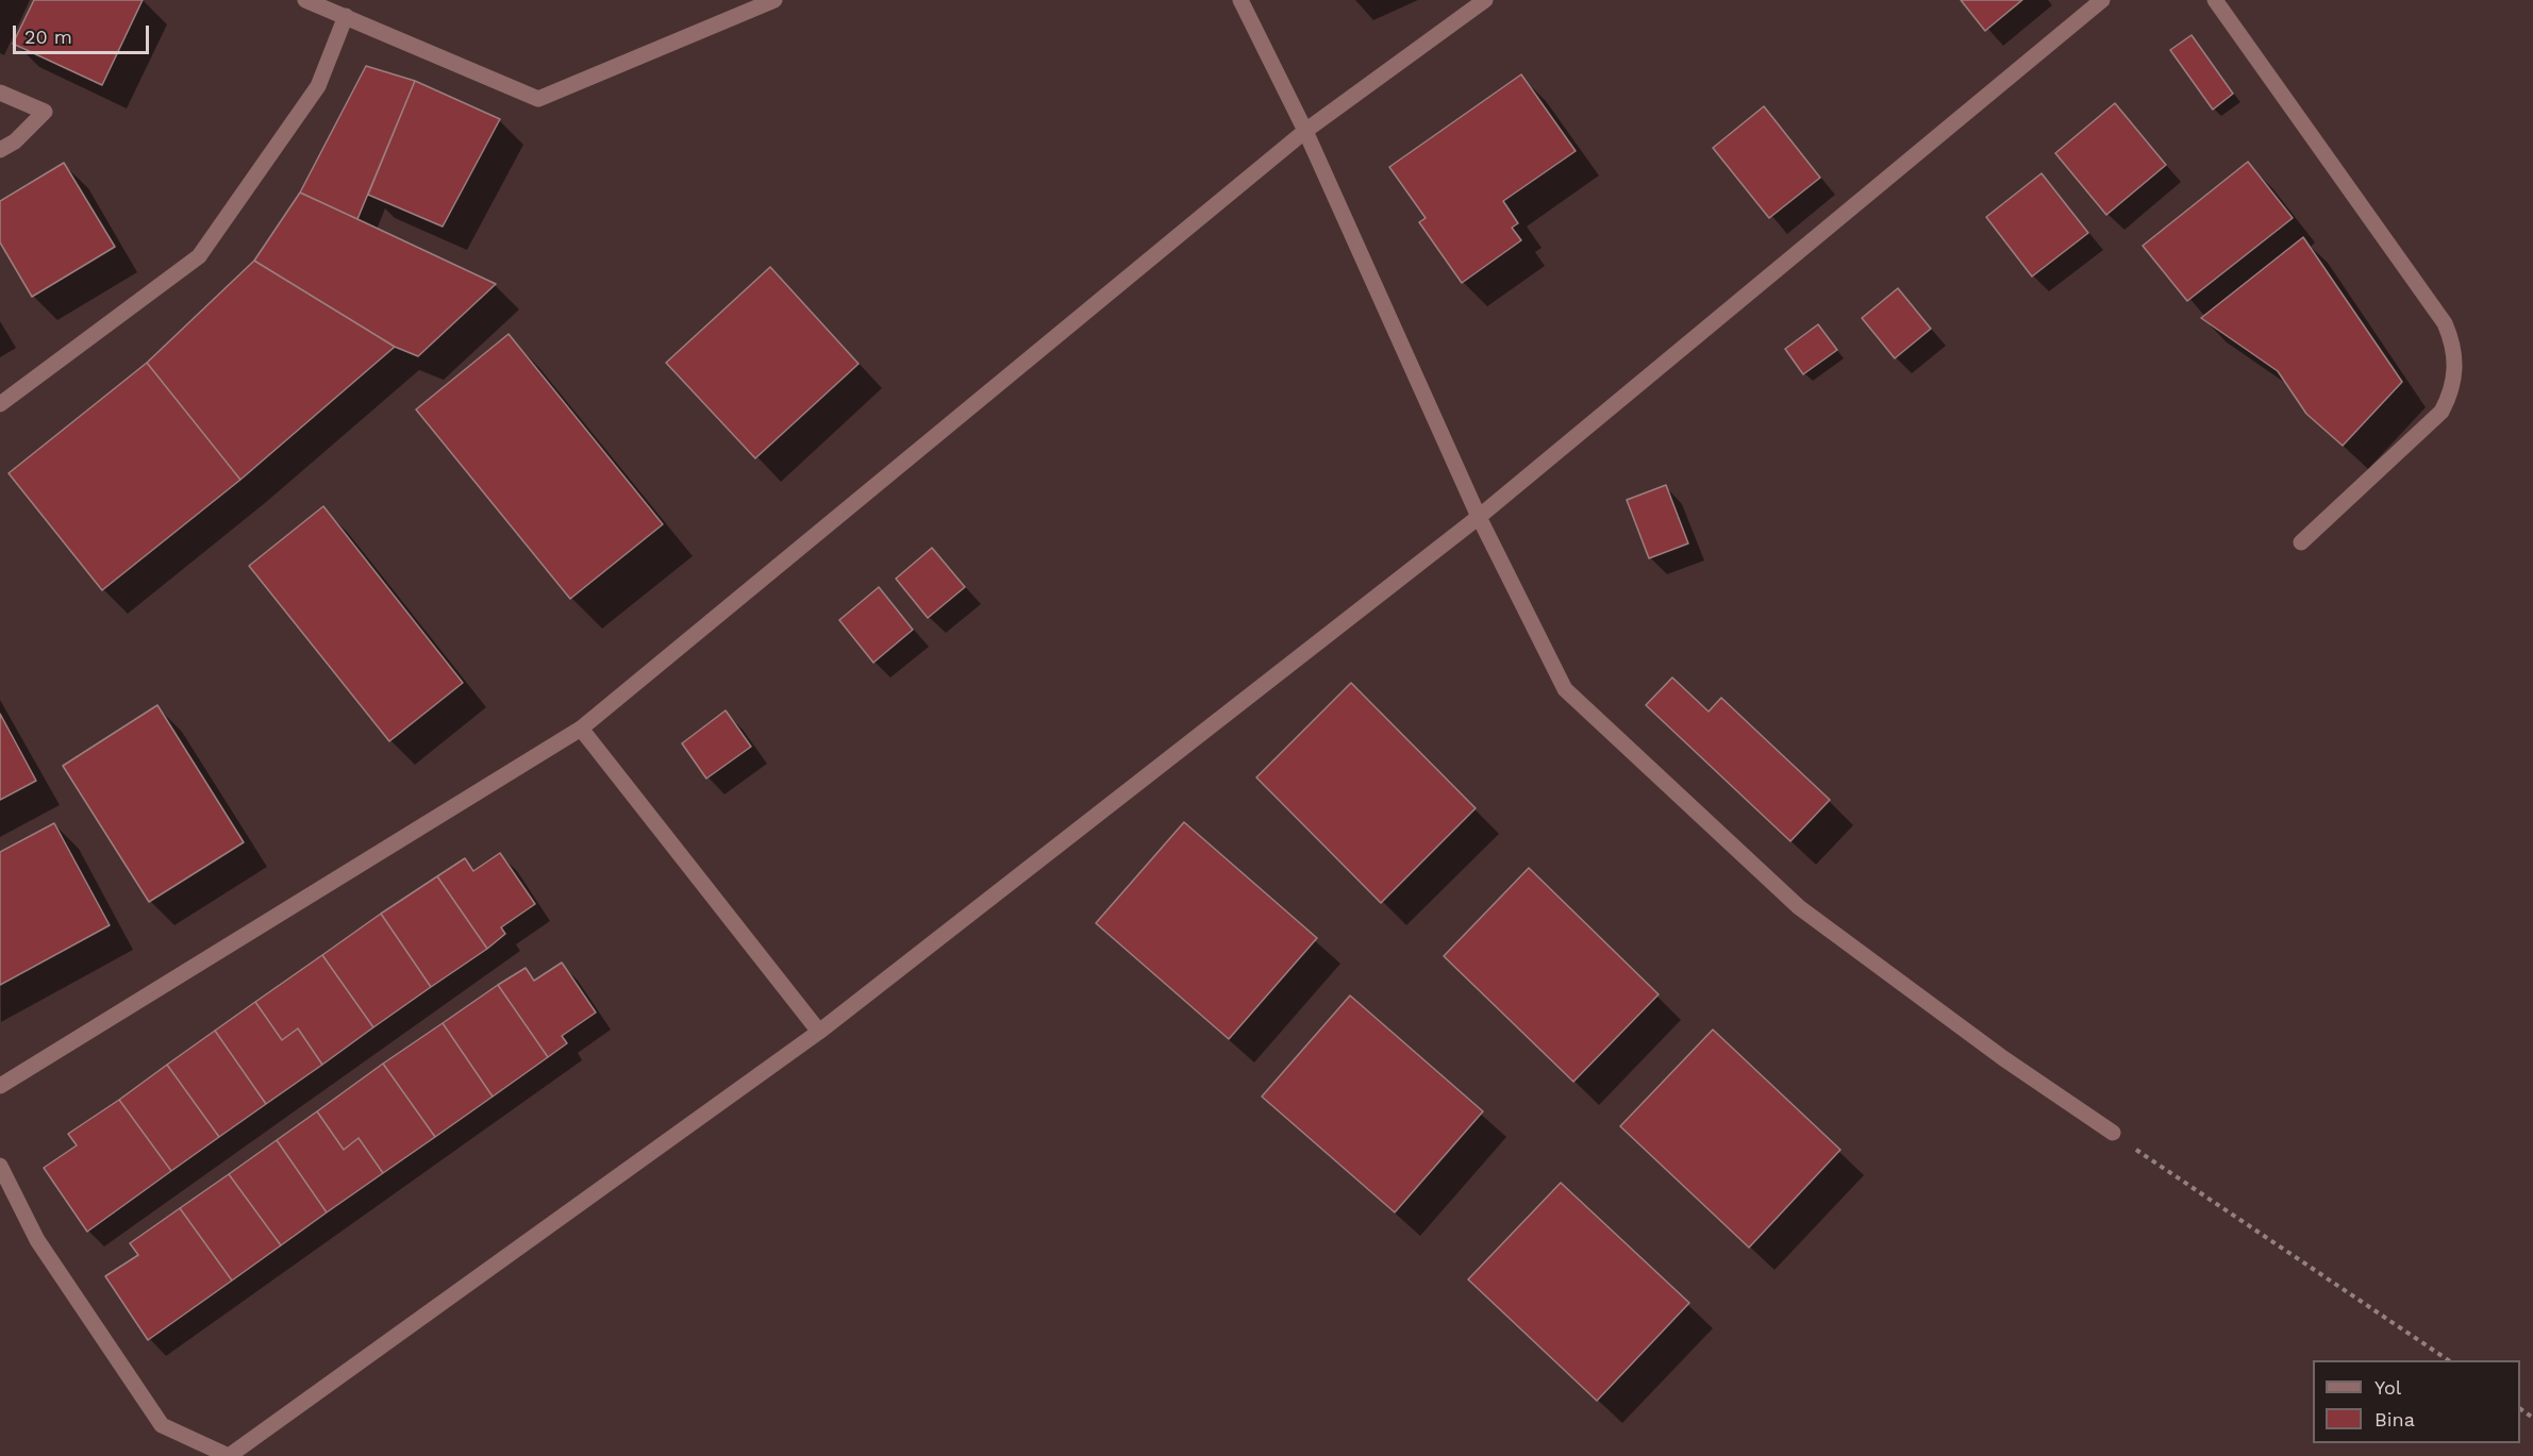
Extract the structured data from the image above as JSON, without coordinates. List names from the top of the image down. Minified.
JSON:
{"legend":["Yol","Bina"],"scale_bar":"20 m"}
